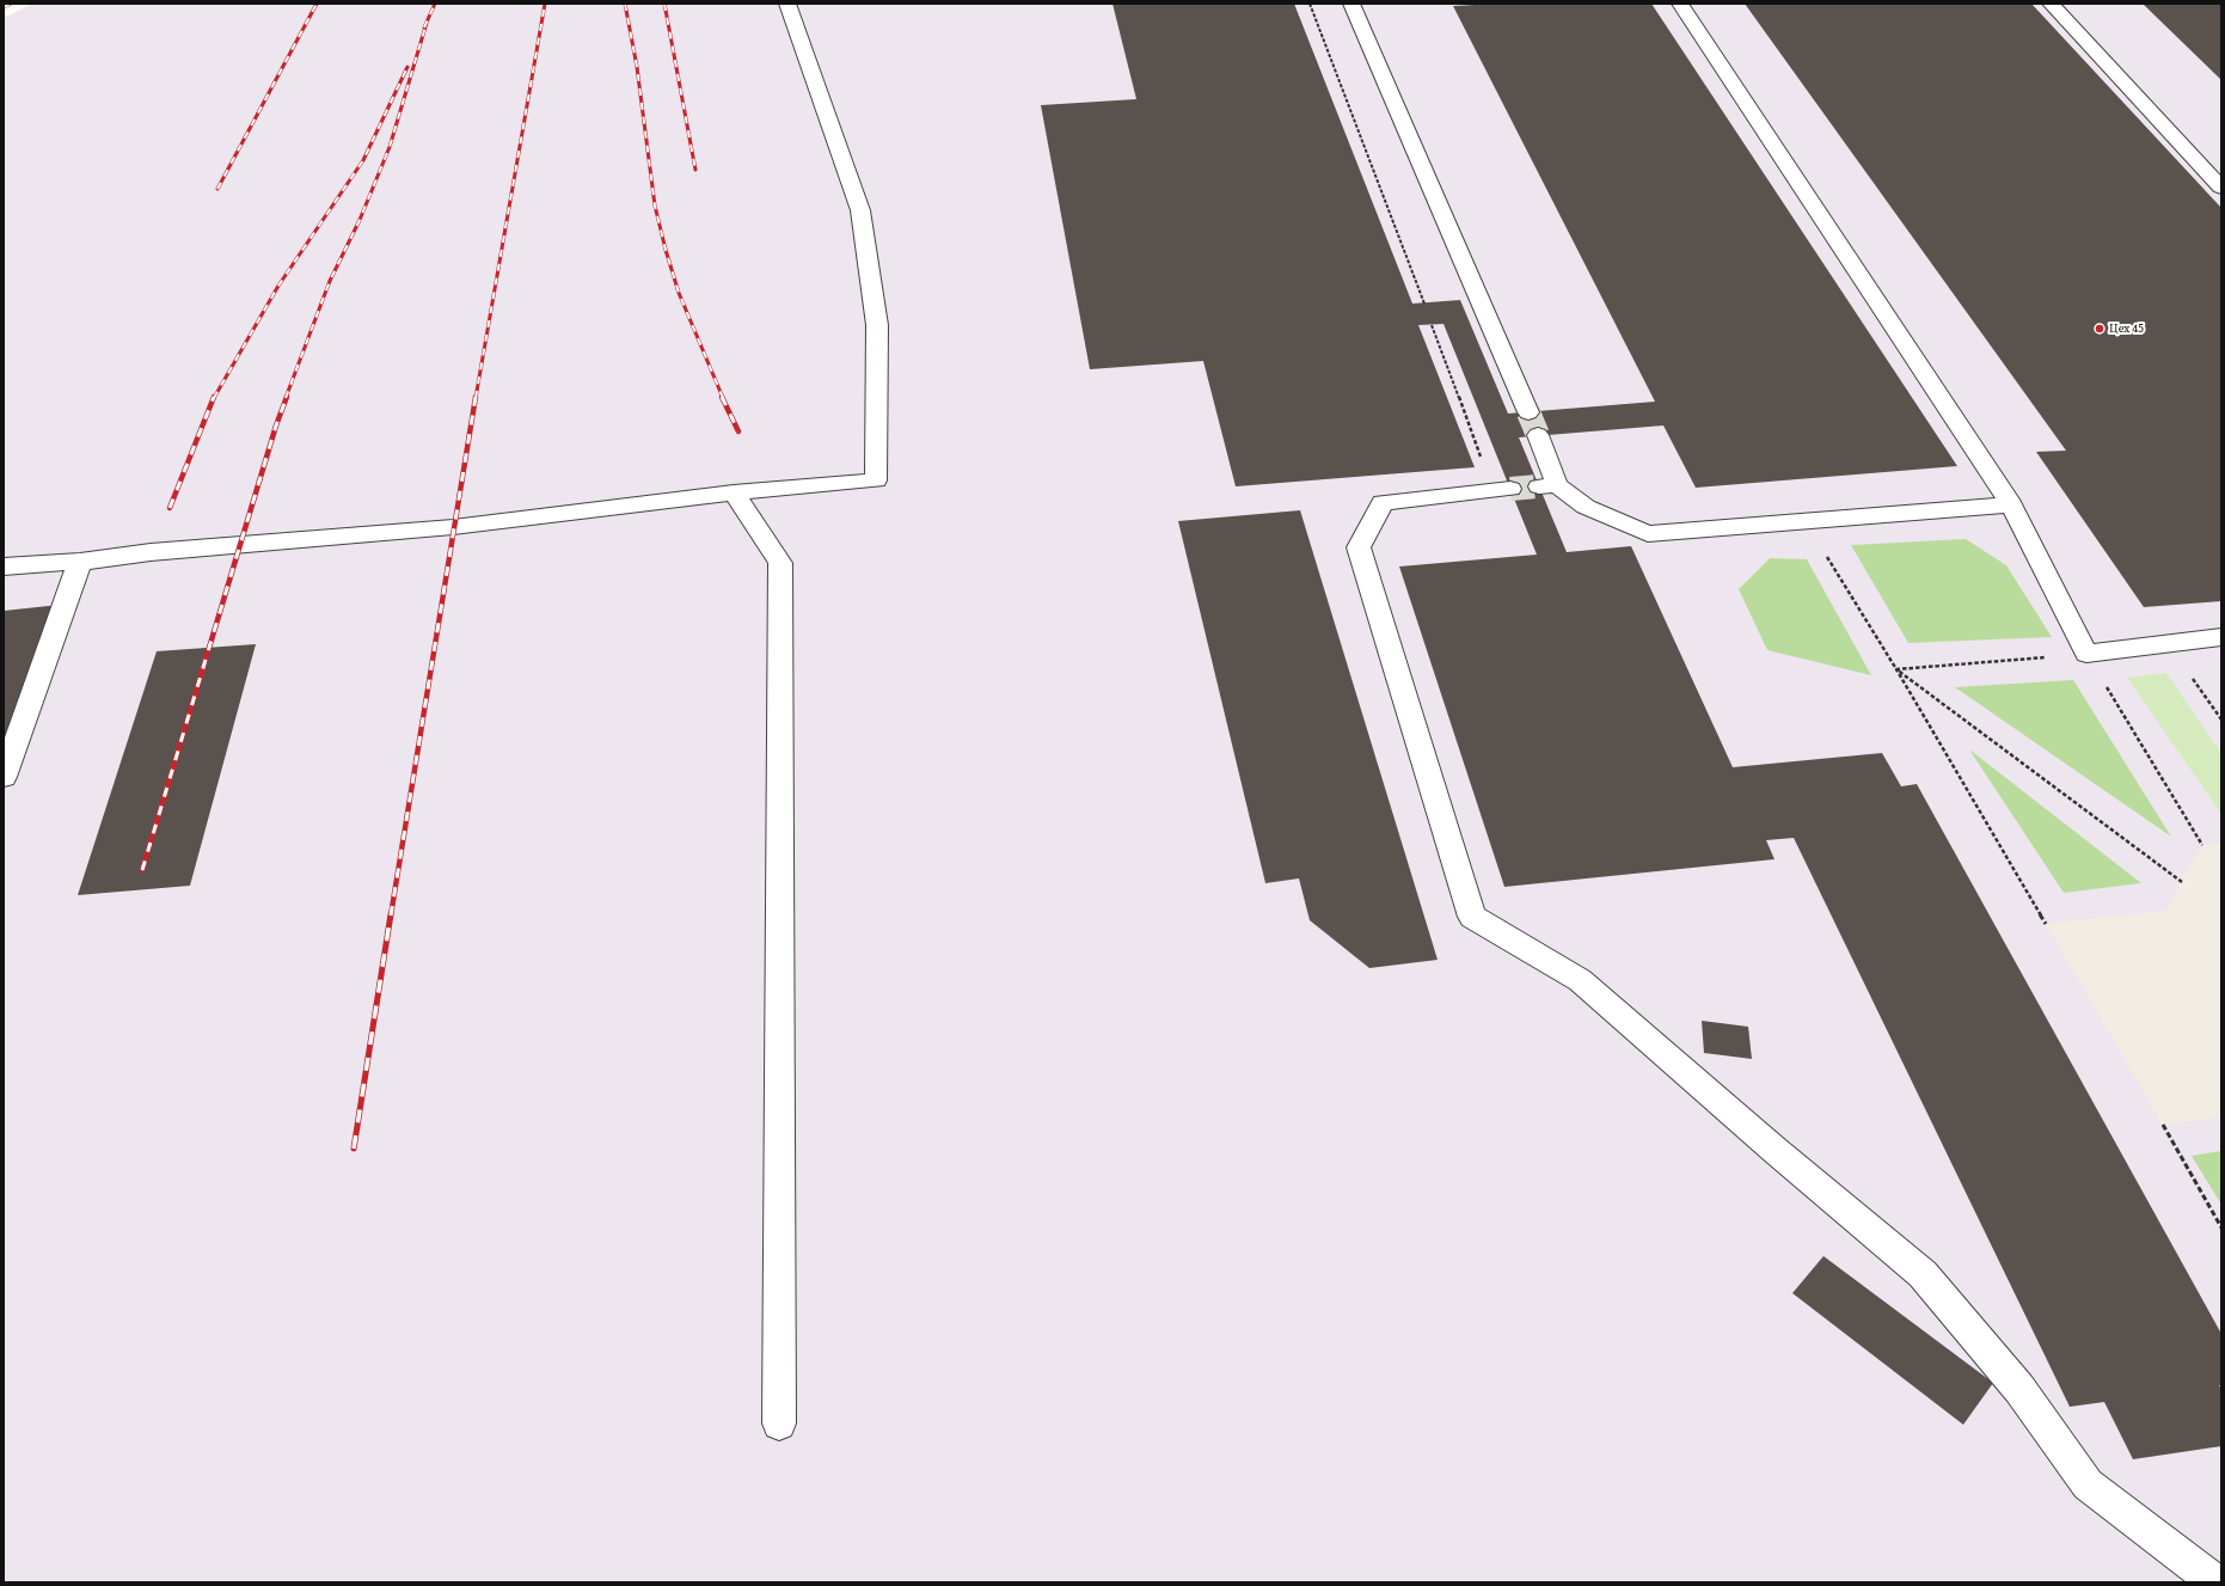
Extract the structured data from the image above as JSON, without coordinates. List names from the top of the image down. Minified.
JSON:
{"places":["Цех 45"]}
